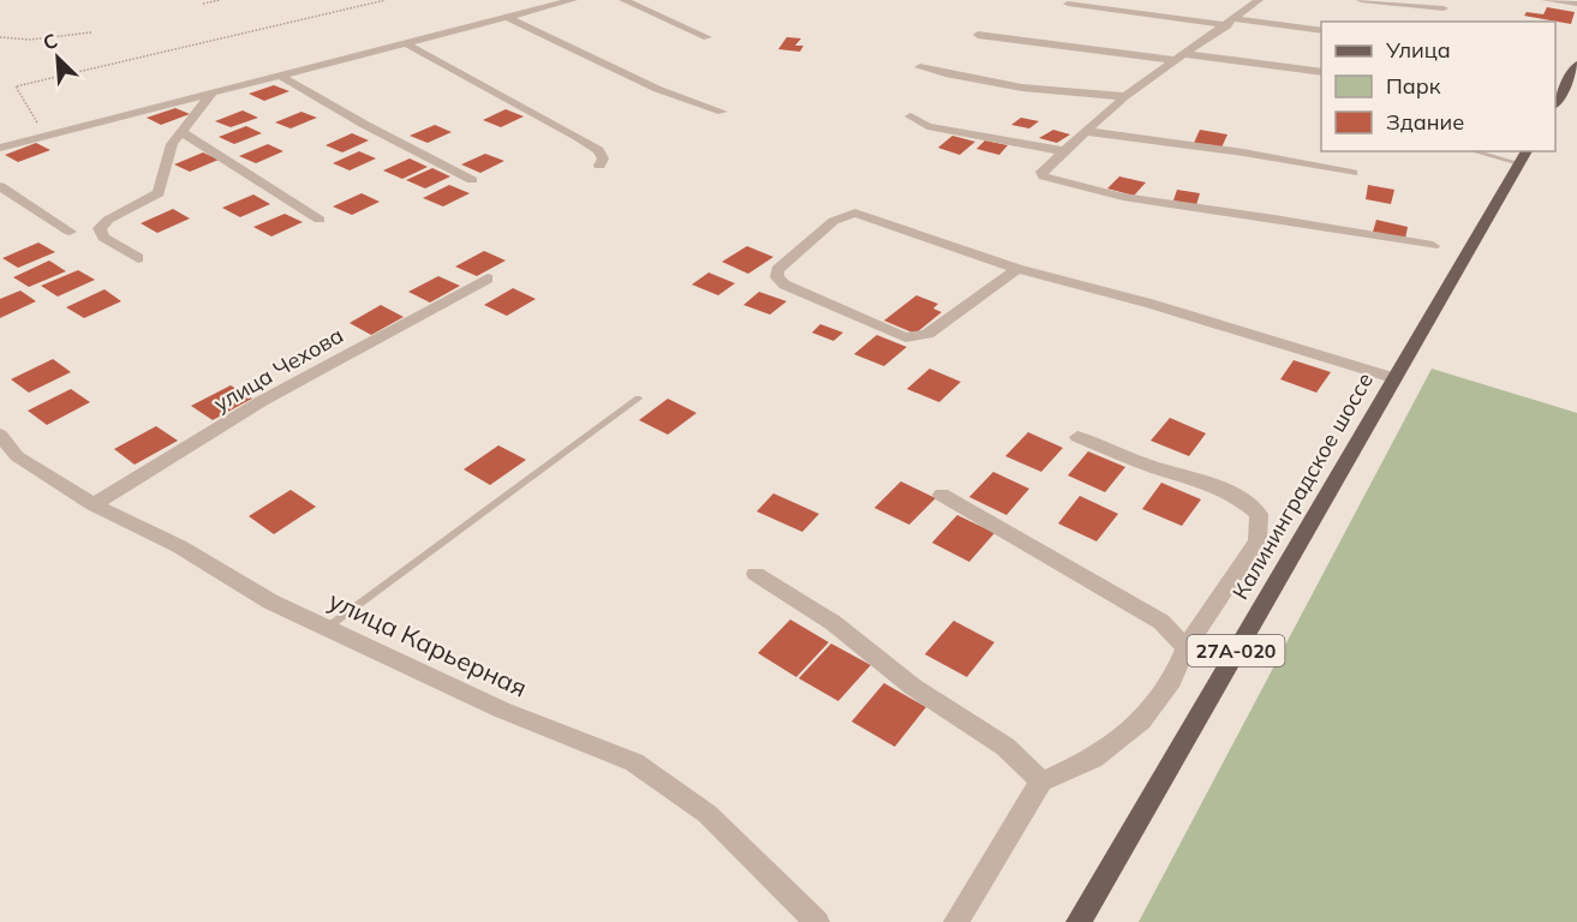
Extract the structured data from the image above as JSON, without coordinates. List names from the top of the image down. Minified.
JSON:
{"streets":{"main road":["Калининградское шоссе","27А-020"],"street":["улица Чехова","улица Карьерная"]},"crossings":[["улица Чехова","улица Карьерная"]],"legend":["Улица","Парк","Здание"],"north":"top left"}
